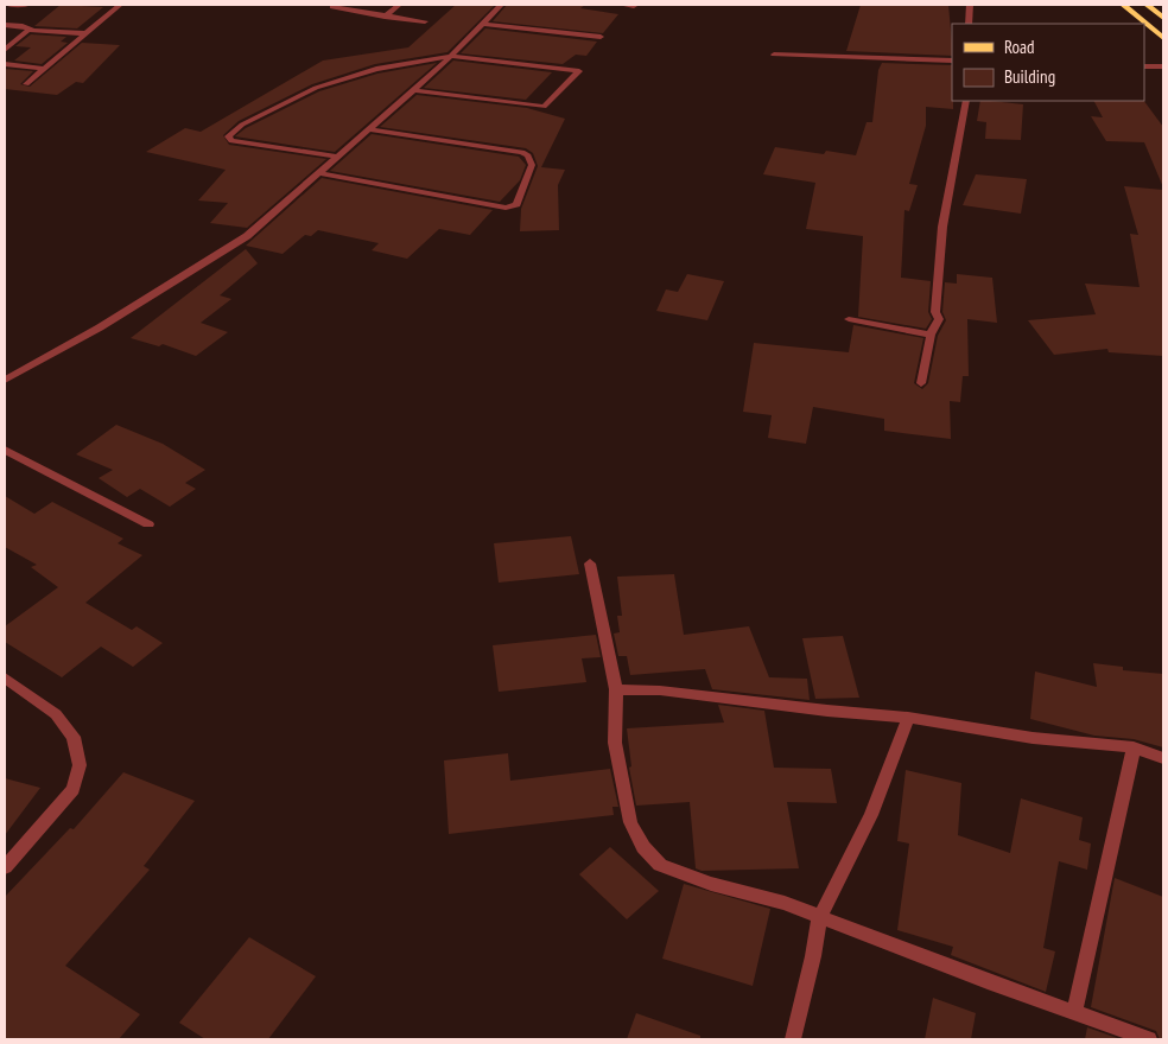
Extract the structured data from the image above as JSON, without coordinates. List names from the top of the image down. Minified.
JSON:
{"legend":["Road","Building"]}
